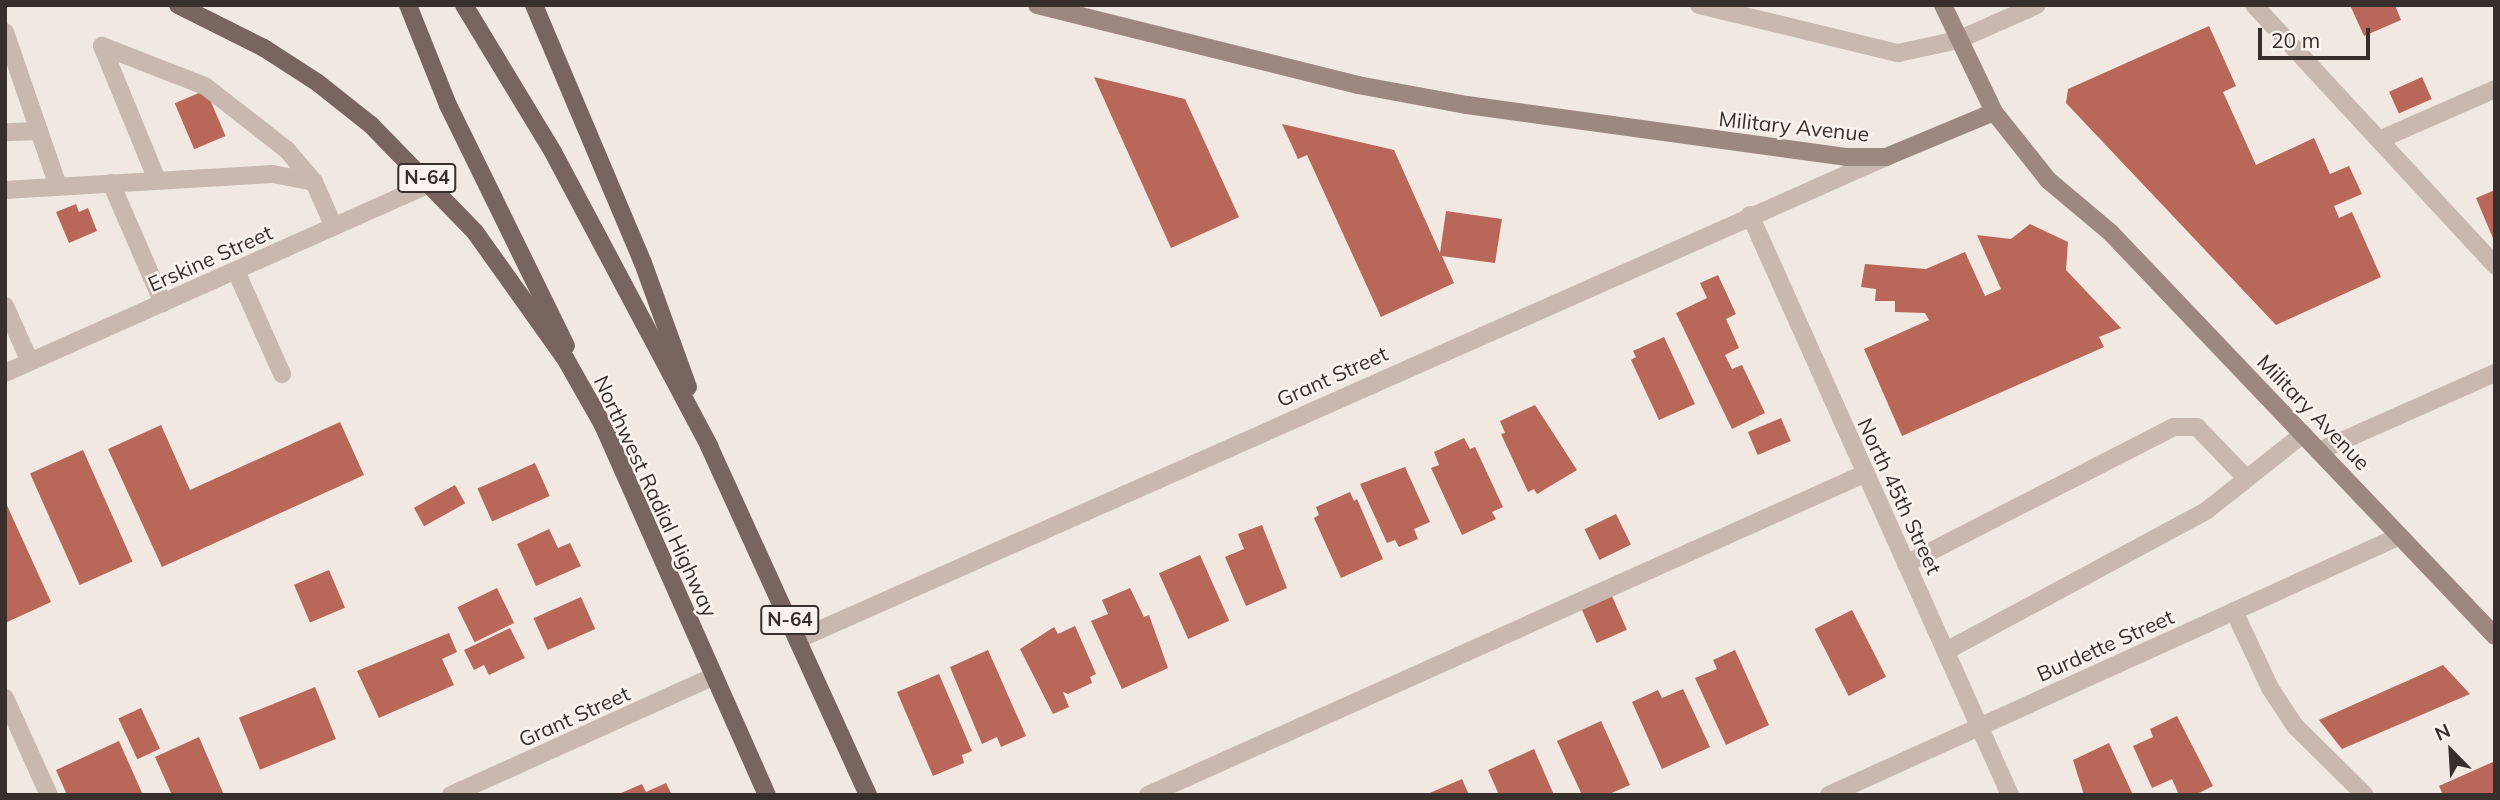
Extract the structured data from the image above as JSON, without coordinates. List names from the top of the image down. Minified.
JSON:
{"streets":{"main road":["Military Avenue","N-64","Northwest Radial Highway"],"street":["Erskine Street","Grant Street","North 45th Street","Burdette Street"]},"crossings":[["Military Avenue","Grant Street"],["Military Avenue","Burdette Street"],["N-64","Grant Street"],["Erskine Street","Northwest Radial Highway"],["Grant Street","Northwest Radial Highway"],["Grant Street","North 45th Street"],["North 45th Street","Burdette Street"]],"scale_bar":"20 m","north":"top left"}
